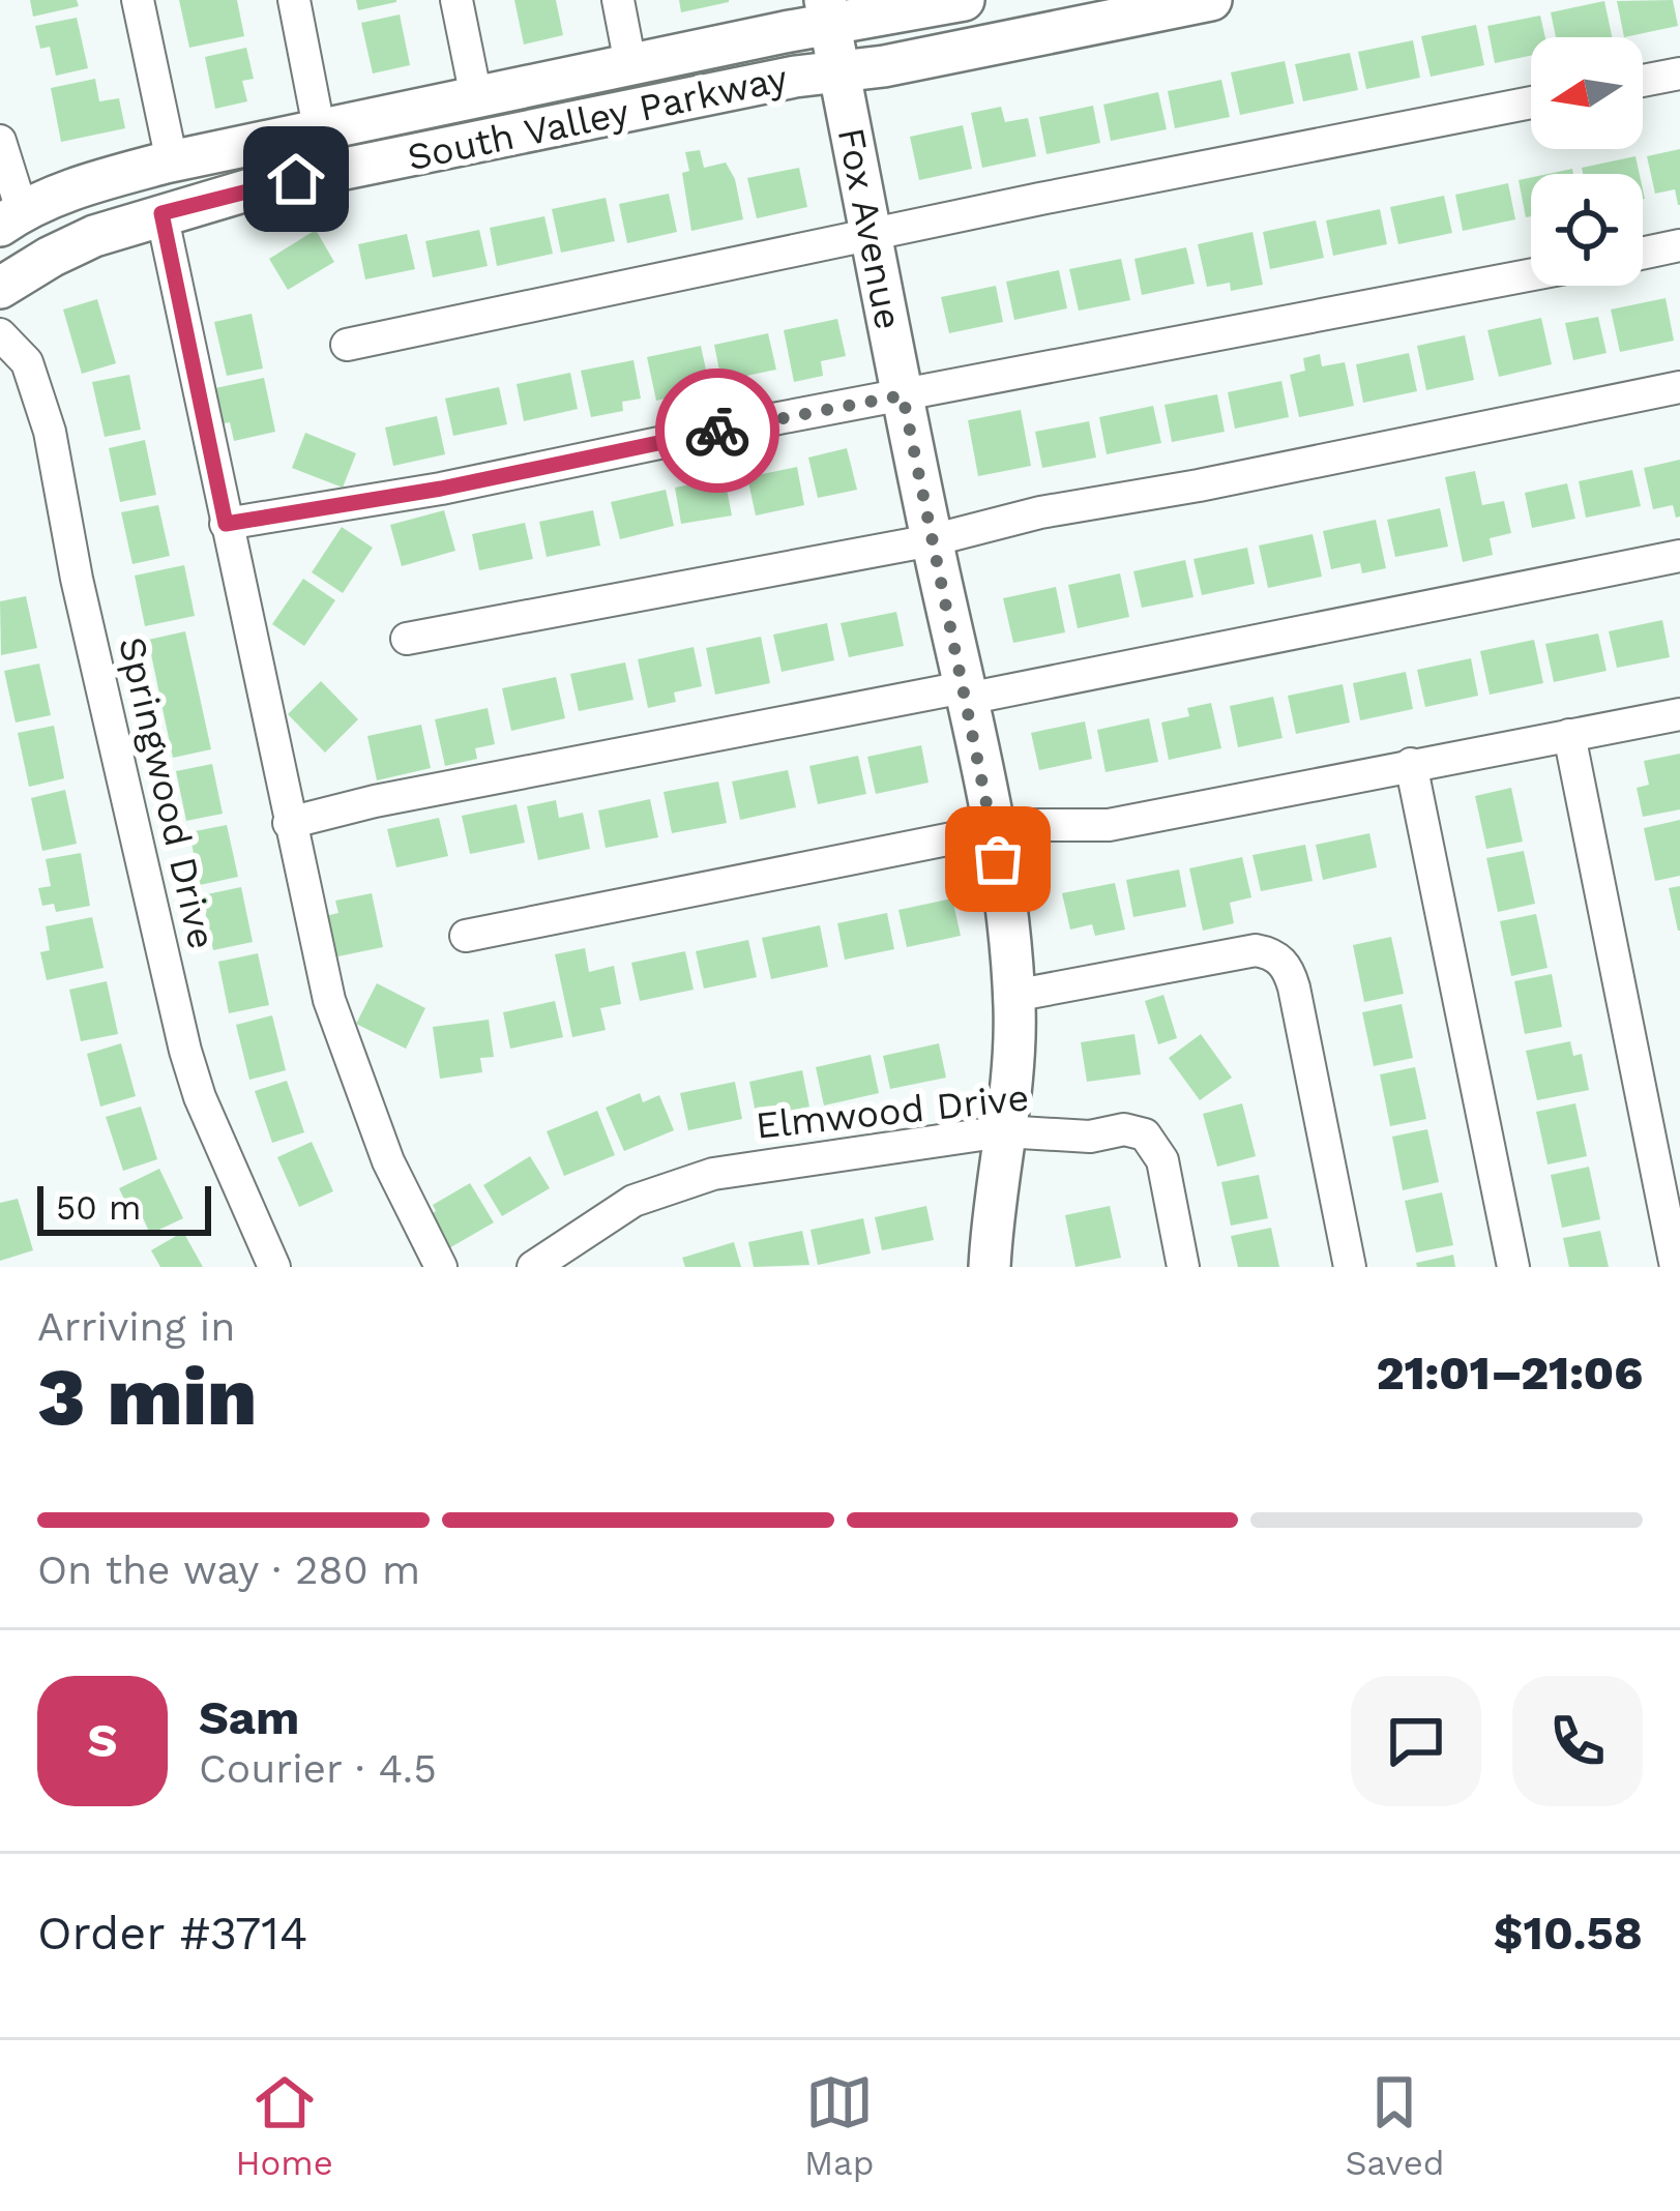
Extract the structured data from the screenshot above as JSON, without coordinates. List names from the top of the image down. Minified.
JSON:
{"streets":{"main road":["South Valley Parkway","Fox Avenue"],"street":["Springwood Drive","Elmwood Drive"]},"crossings":[["South Valley Parkway","Fox Avenue"],["Fox Avenue","Elmwood Drive"]],"scale_bar":"50 m","north":"left","page":{"scale":"50 m","heading":["3 min","Arriving in","21:01–21:06"],"panel":["Sam","Courier · 4.5","Order #3714","$10.58"],"bar":"On the way · 280 m","round":"S","tabs":["Home","Map","Saved"]}}
